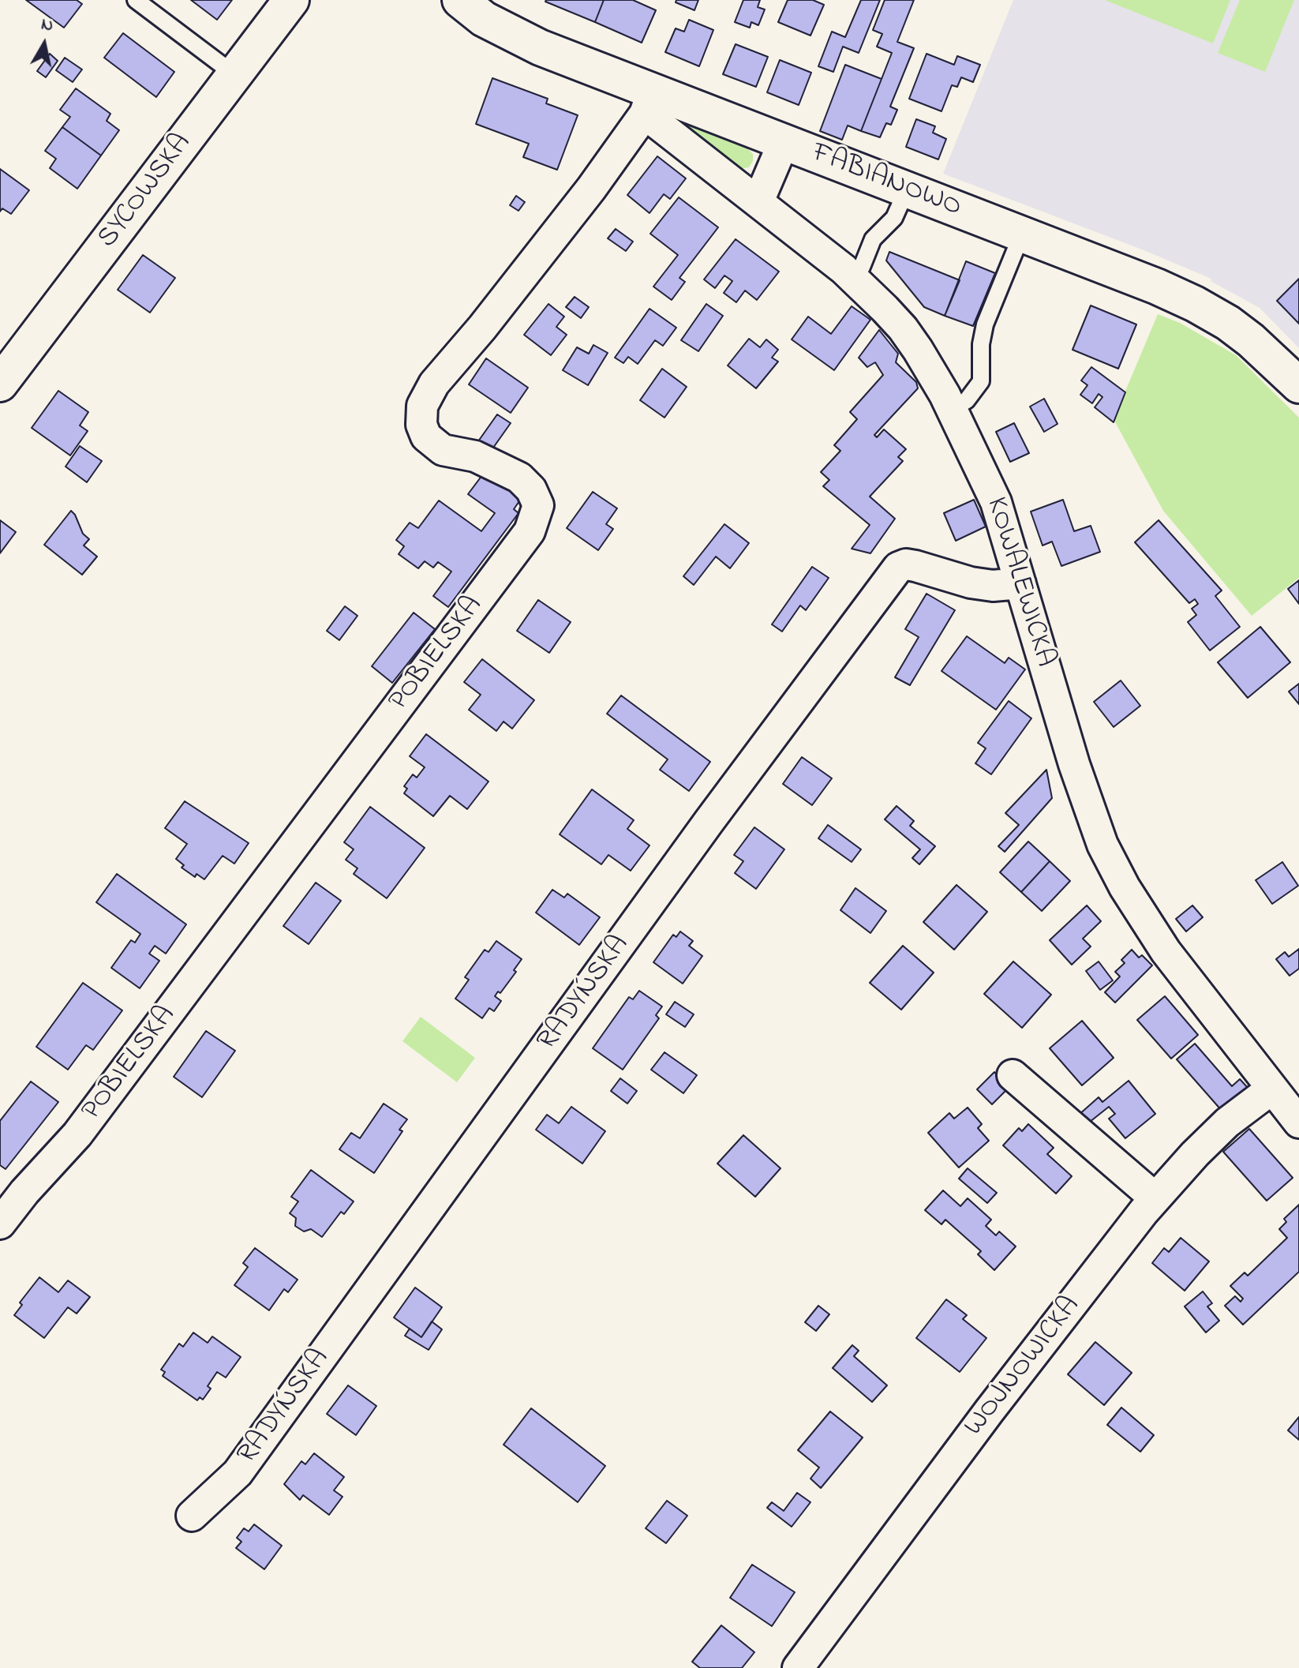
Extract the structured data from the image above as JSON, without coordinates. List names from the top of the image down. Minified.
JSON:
{"streets":{"street":["FABIANOWO","SYCOWSKA","KOWALEWICKA","POBIELSKA","RADYŃSKA","WOJNOWICKA"]},"crossings":[["FABIANOWO","KOWALEWICKA"],["FABIANOWO","POBIELSKA"],["KOWALEWICKA","POBIELSKA"],["KOWALEWICKA","RADYŃSKA"],["KOWALEWICKA","WOJNOWICKA"]],"north":"top"}
